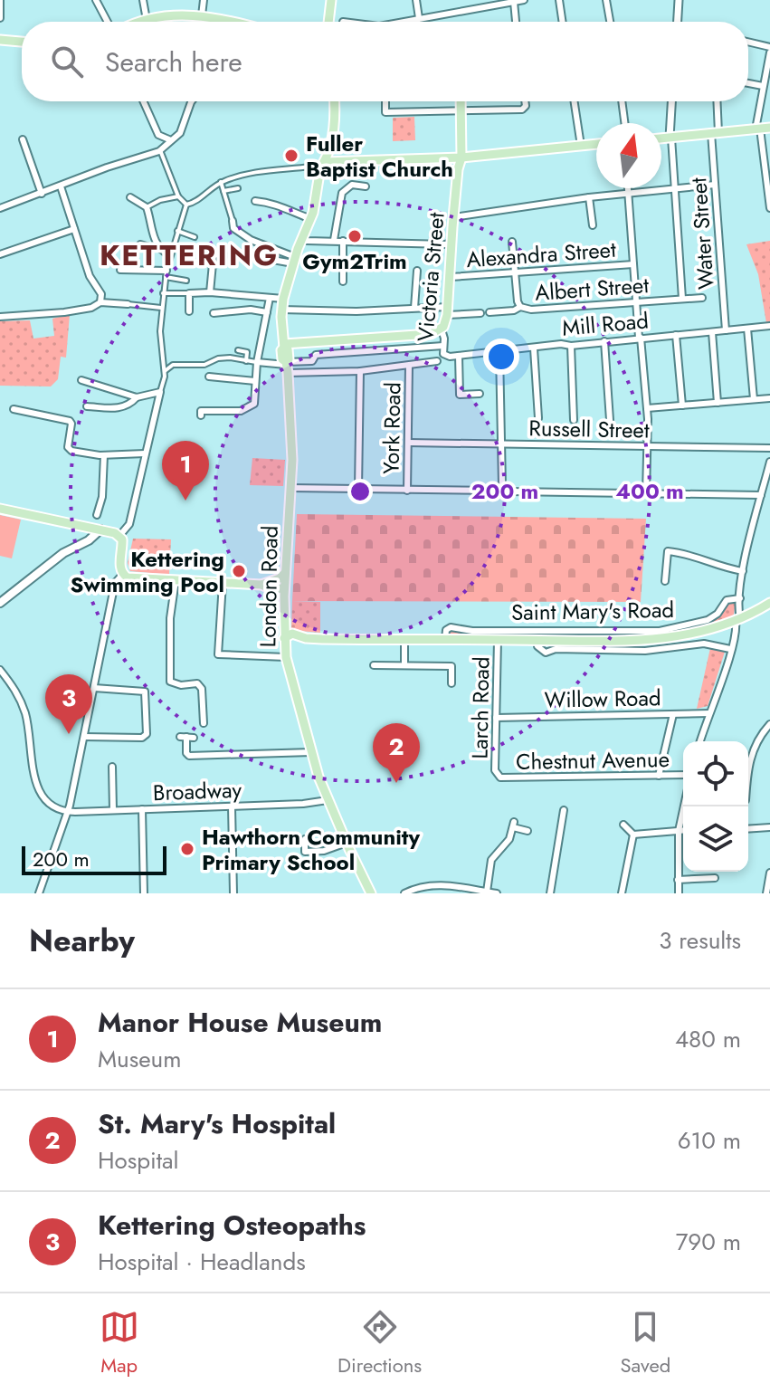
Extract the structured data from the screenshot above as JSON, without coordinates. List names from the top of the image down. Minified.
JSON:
{"streets":{"main road":["Victoria Street","London Road","Saint Mary's Road"],"street":["Water Street","Alexandra Street","Albert Street","Mill Road","York Road","Russell Street","Willow Road","Larch Road","Chestnut Avenue","Broadway"]},"crossings":[["Water Street","Mill Road"],["Alexandra Street","Victoria Street"],["Alexandra Street","Albert Street"],["Victoria Street","Mill Road"],["York Road","Russell Street"],["London Road","Saint Mary's Road"],["London Road","Broadway"],["Saint Mary's Road","Larch Road"],["Willow Road","Larch Road"],["Larch Road","Chestnut Avenue"]],"districts":["KETTERING"],"places":["Fuller Baptist Church","Gym2Trim","Kettering Swimming Pool","Hawthorn Community Primary School"],"scale_bar":"200 m","north":"top","page":{"search":"Search here","pins":["1","3","2"],"scale":"200 m","heading":["Nearby","3 results"],"list":[{"mark":"1","name":"Manor House Museum","note":"Museum","value":"480 m"},{"mark":"2","name":"St. Mary's Hospital","note":"Hospital","value":"610 m"},{"mark":"3","name":"Kettering Osteopaths","note":"Hospital · Headlands","value":"790 m"}],"nav":["Map","Directions","Saved"]},"rings":["200 m","400 m"]}
